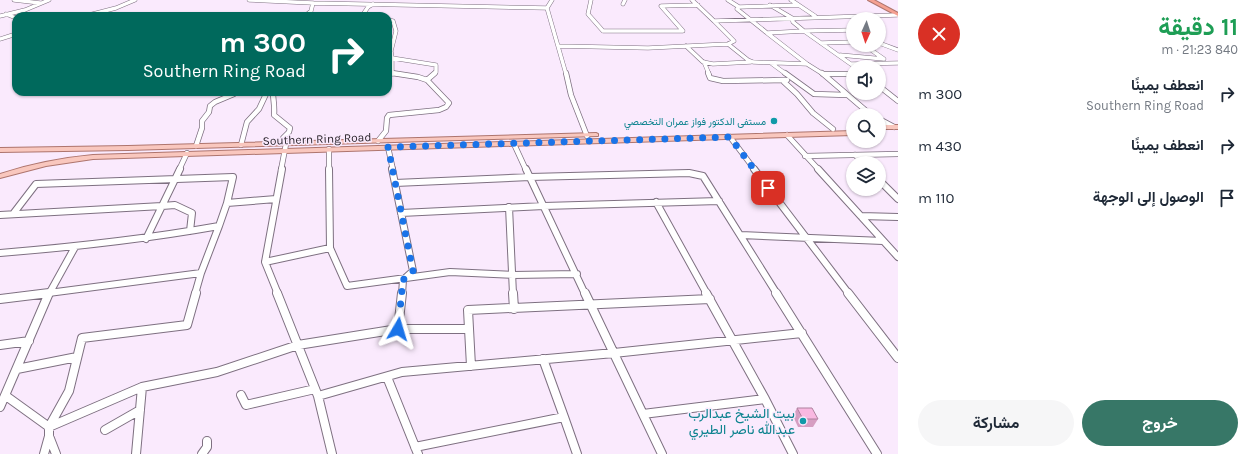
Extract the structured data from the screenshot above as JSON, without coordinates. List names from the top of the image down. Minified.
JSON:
{"streets":{"main road":["Southern Ring Road"]},"places":["مستفى الدكتور فواز عمران التخصصي","بيت الشيخ عبدالرب عبدالله ناصر الطيري"],"north":"bottom","page":{"heading":["11 دقيقة","840 m · 21:23"],"turn":["300 m","Southern Ring Road"],"list":[{"name":"انعطف يمينًا","note":"Southern Ring Road","value":"300 m"},{"name":"انعطف يمينًا","value":"430 m"},{"name":"الوصول إلى الوجهة","value":"110 m"}],"buttons":["خروج","مشاركة"]}}
